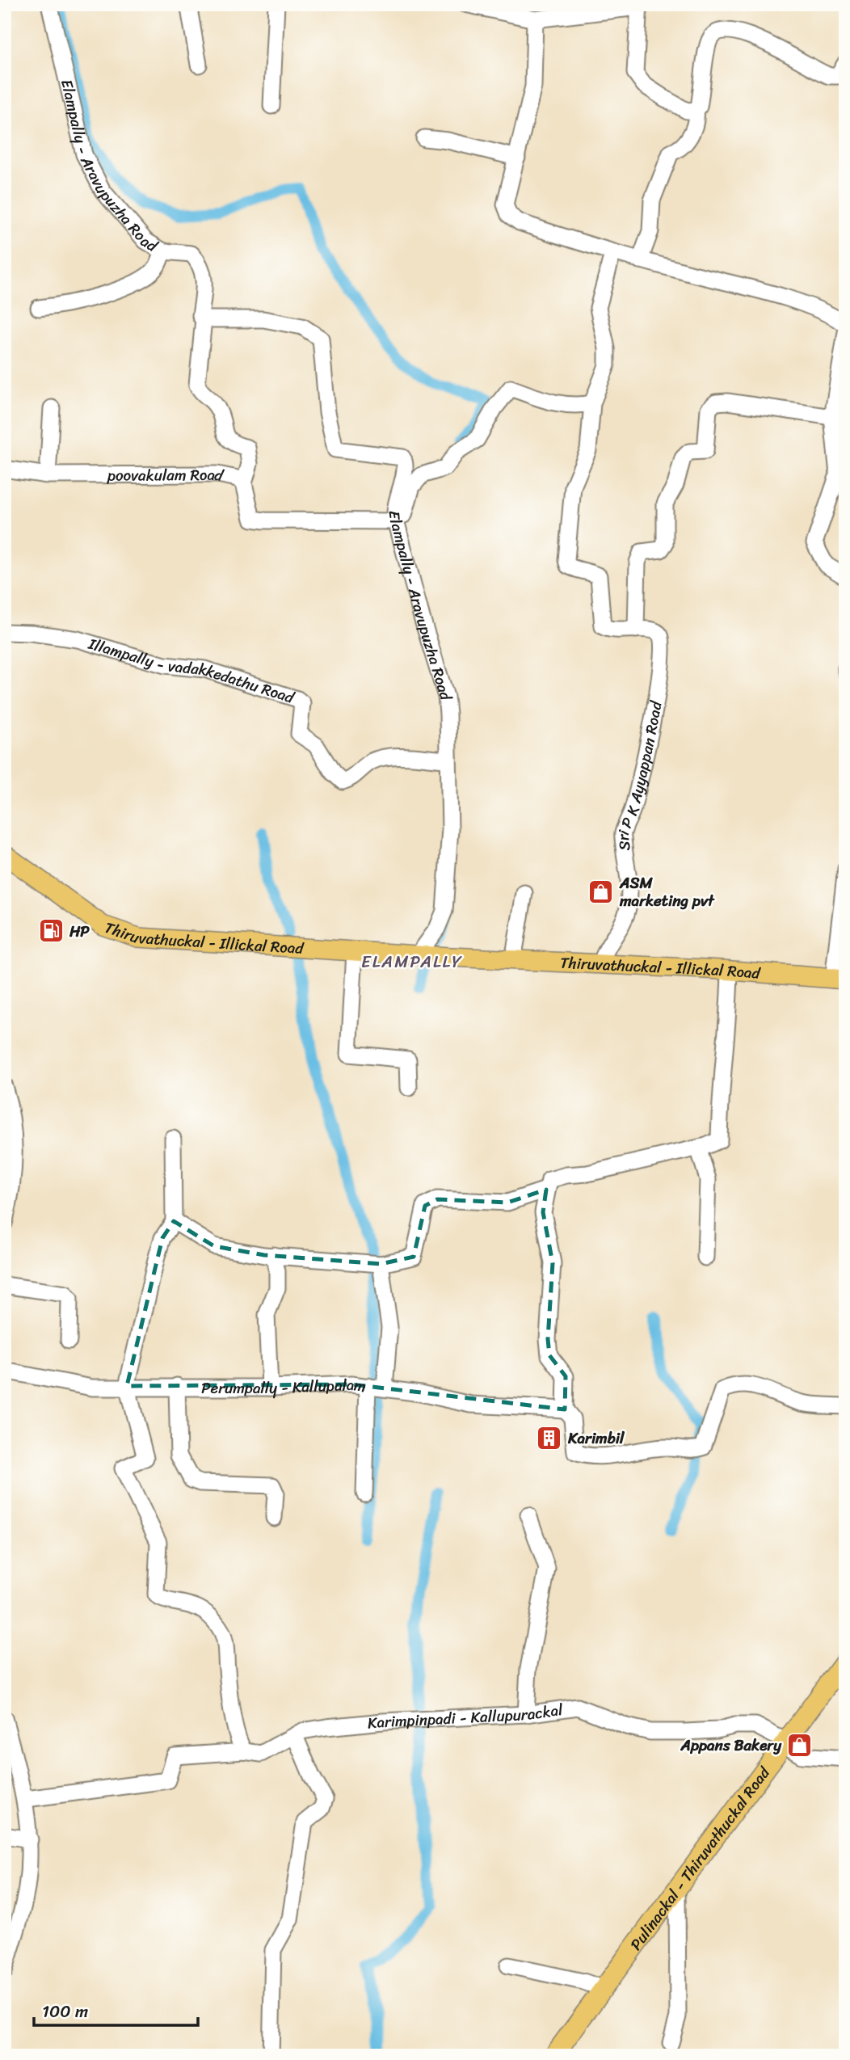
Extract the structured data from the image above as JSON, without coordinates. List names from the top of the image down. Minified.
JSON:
{"streets":{"main road":["Thiruvathuckal - Illickal Road","Pulinackal - Thiruvathuckal Road"],"street":["Elampally - Aravupuzha Road","poovakulam Road","Illampally - vadakkedathu Road","Sri P K Ayyappan Road","Perumpally - Kallupalam","Karimpinpadi - Kallupurackal"]},"crossings":[["Elampally - Aravupuzha Road","poovakulam Road"],["Elampally - Aravupuzha Road","Illampally - vadakkedathu Road"],["Elampally - Aravupuzha Road","Thiruvathuckal - Illickal Road"],["Sri P K Ayyappan Road","Thiruvathuckal - Illickal Road"],["Karimpinpadi - Kallupurackal","Pulinackal - Thiruvathuckal Road"]],"districts":["ELAMPALLY"],"places":{"shop":["ASM marketing pvt","Appans Bakery"],"fuel station":["HP"],"building":["Karimbil"]},"scale_bar":"100 m"}
